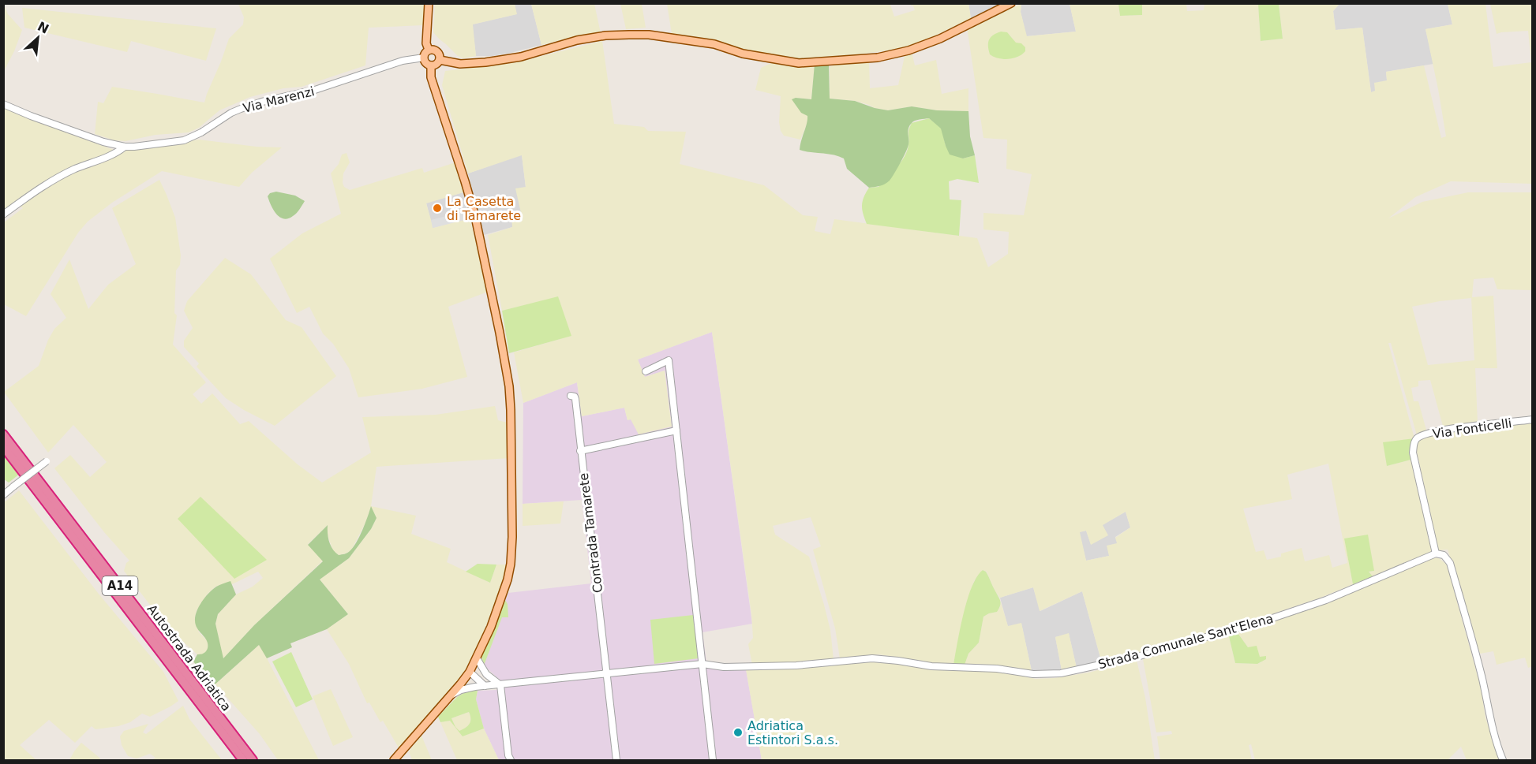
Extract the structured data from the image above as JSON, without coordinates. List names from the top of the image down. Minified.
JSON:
{"streets":{"highway":["A14","Autostrada Adriatica"],"street":["Via Marenzi","Via Fonticelli","Contrada Tamarete","Strada Comunale Sant'Elena"]},"crossings":[["Via Fonticelli","Strada Comunale Sant'Elena"],["Contrada Tamarete","Strada Comunale Sant'Elena"]],"places":["La Casetta di Tamarete","Adriatica Estintori S.a.s."],"north":"top right"}
